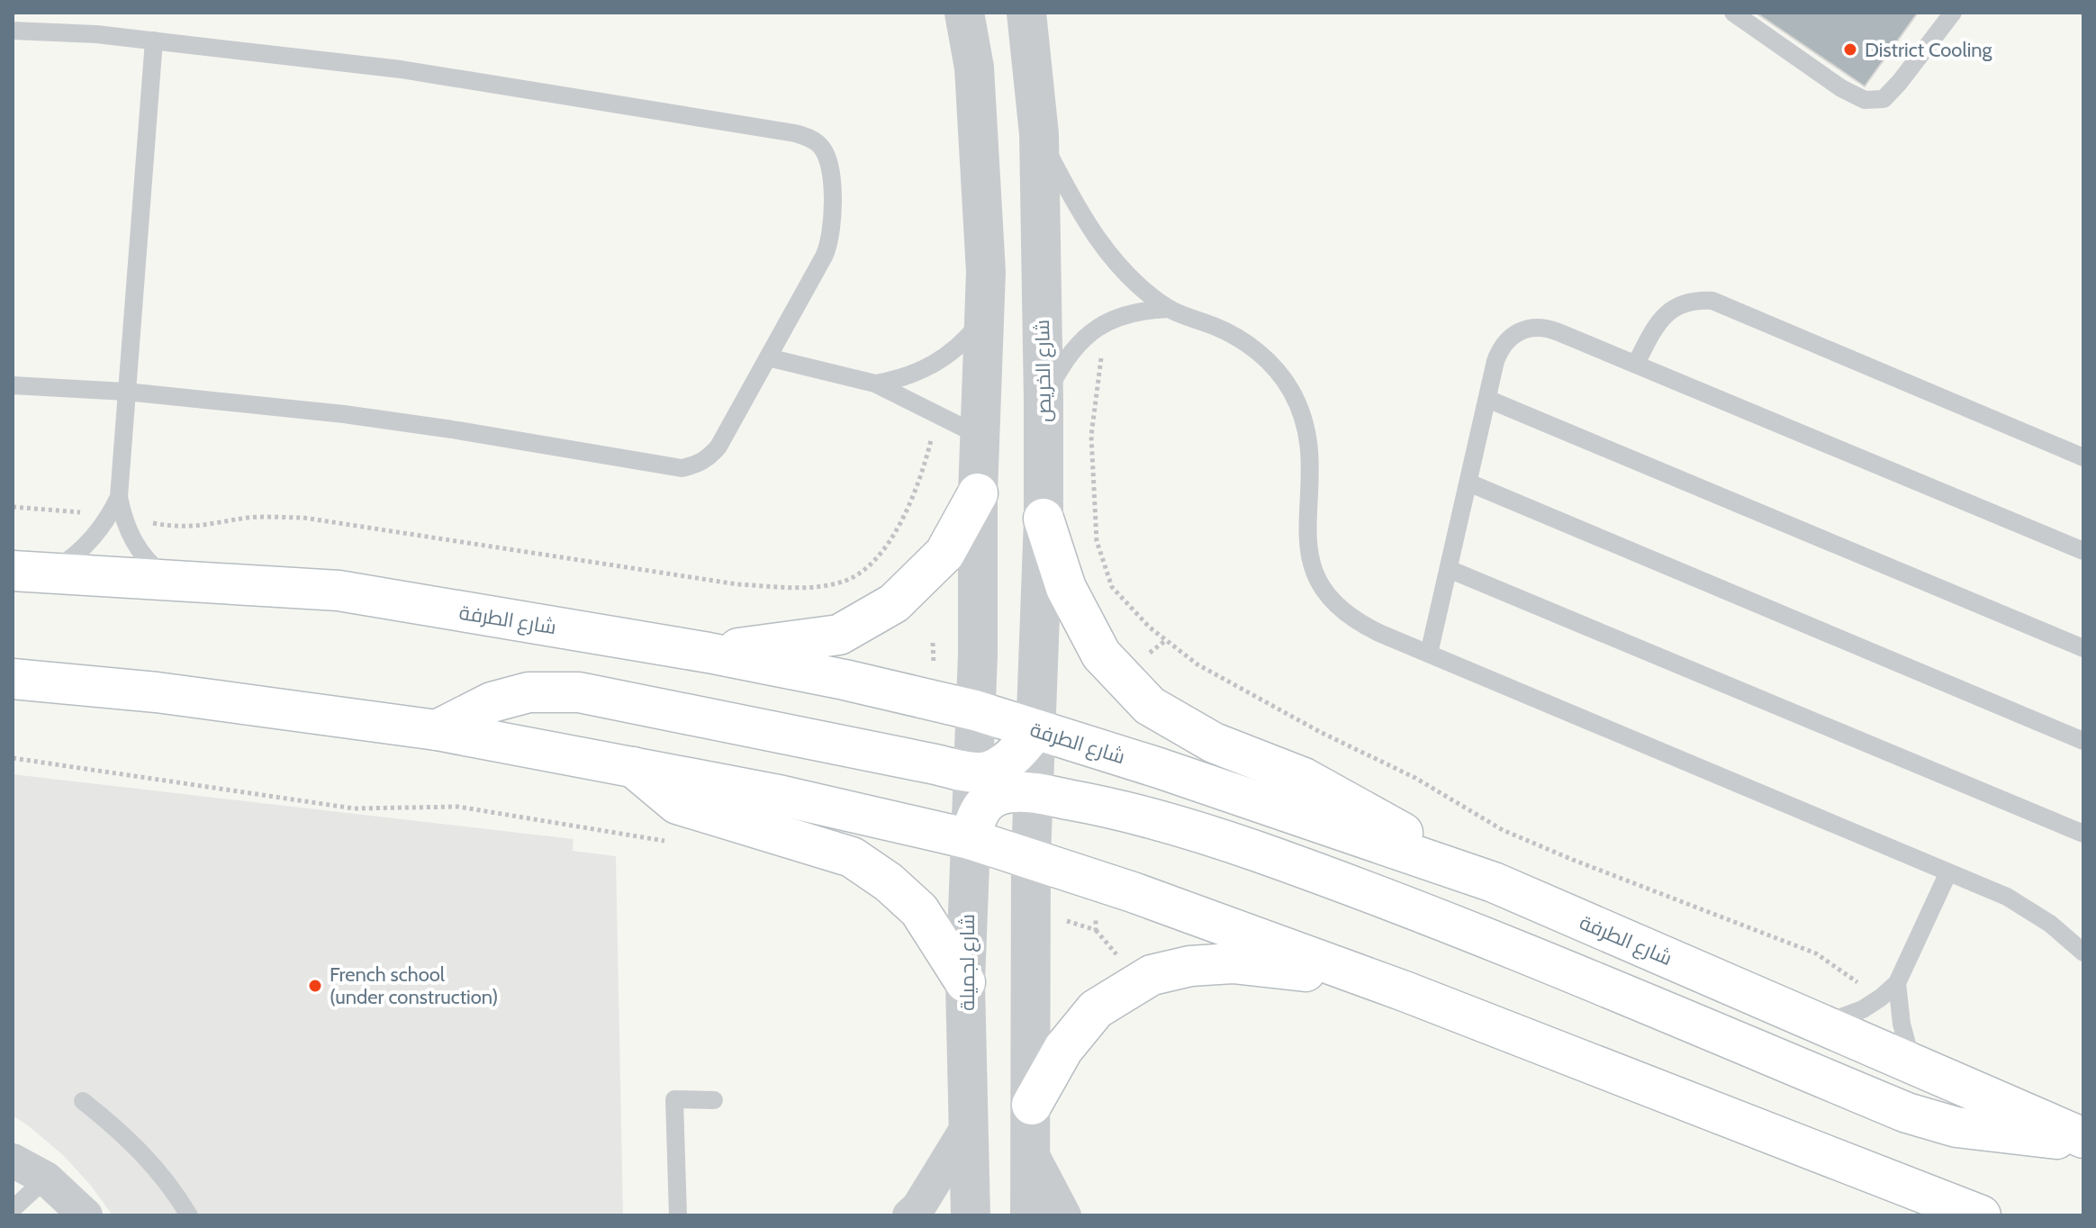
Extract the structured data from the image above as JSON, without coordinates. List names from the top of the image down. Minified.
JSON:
{"streets":{"main road":["شارع الطرفة"],"street":["شارع الخريص","شارع لجميلة"]},"crossings":[["شارع الخريص","شارع الطرفة"],["شارع الطرفة","شارع لجميلة"]],"places":["District Cooling","French school (under construction)"]}
